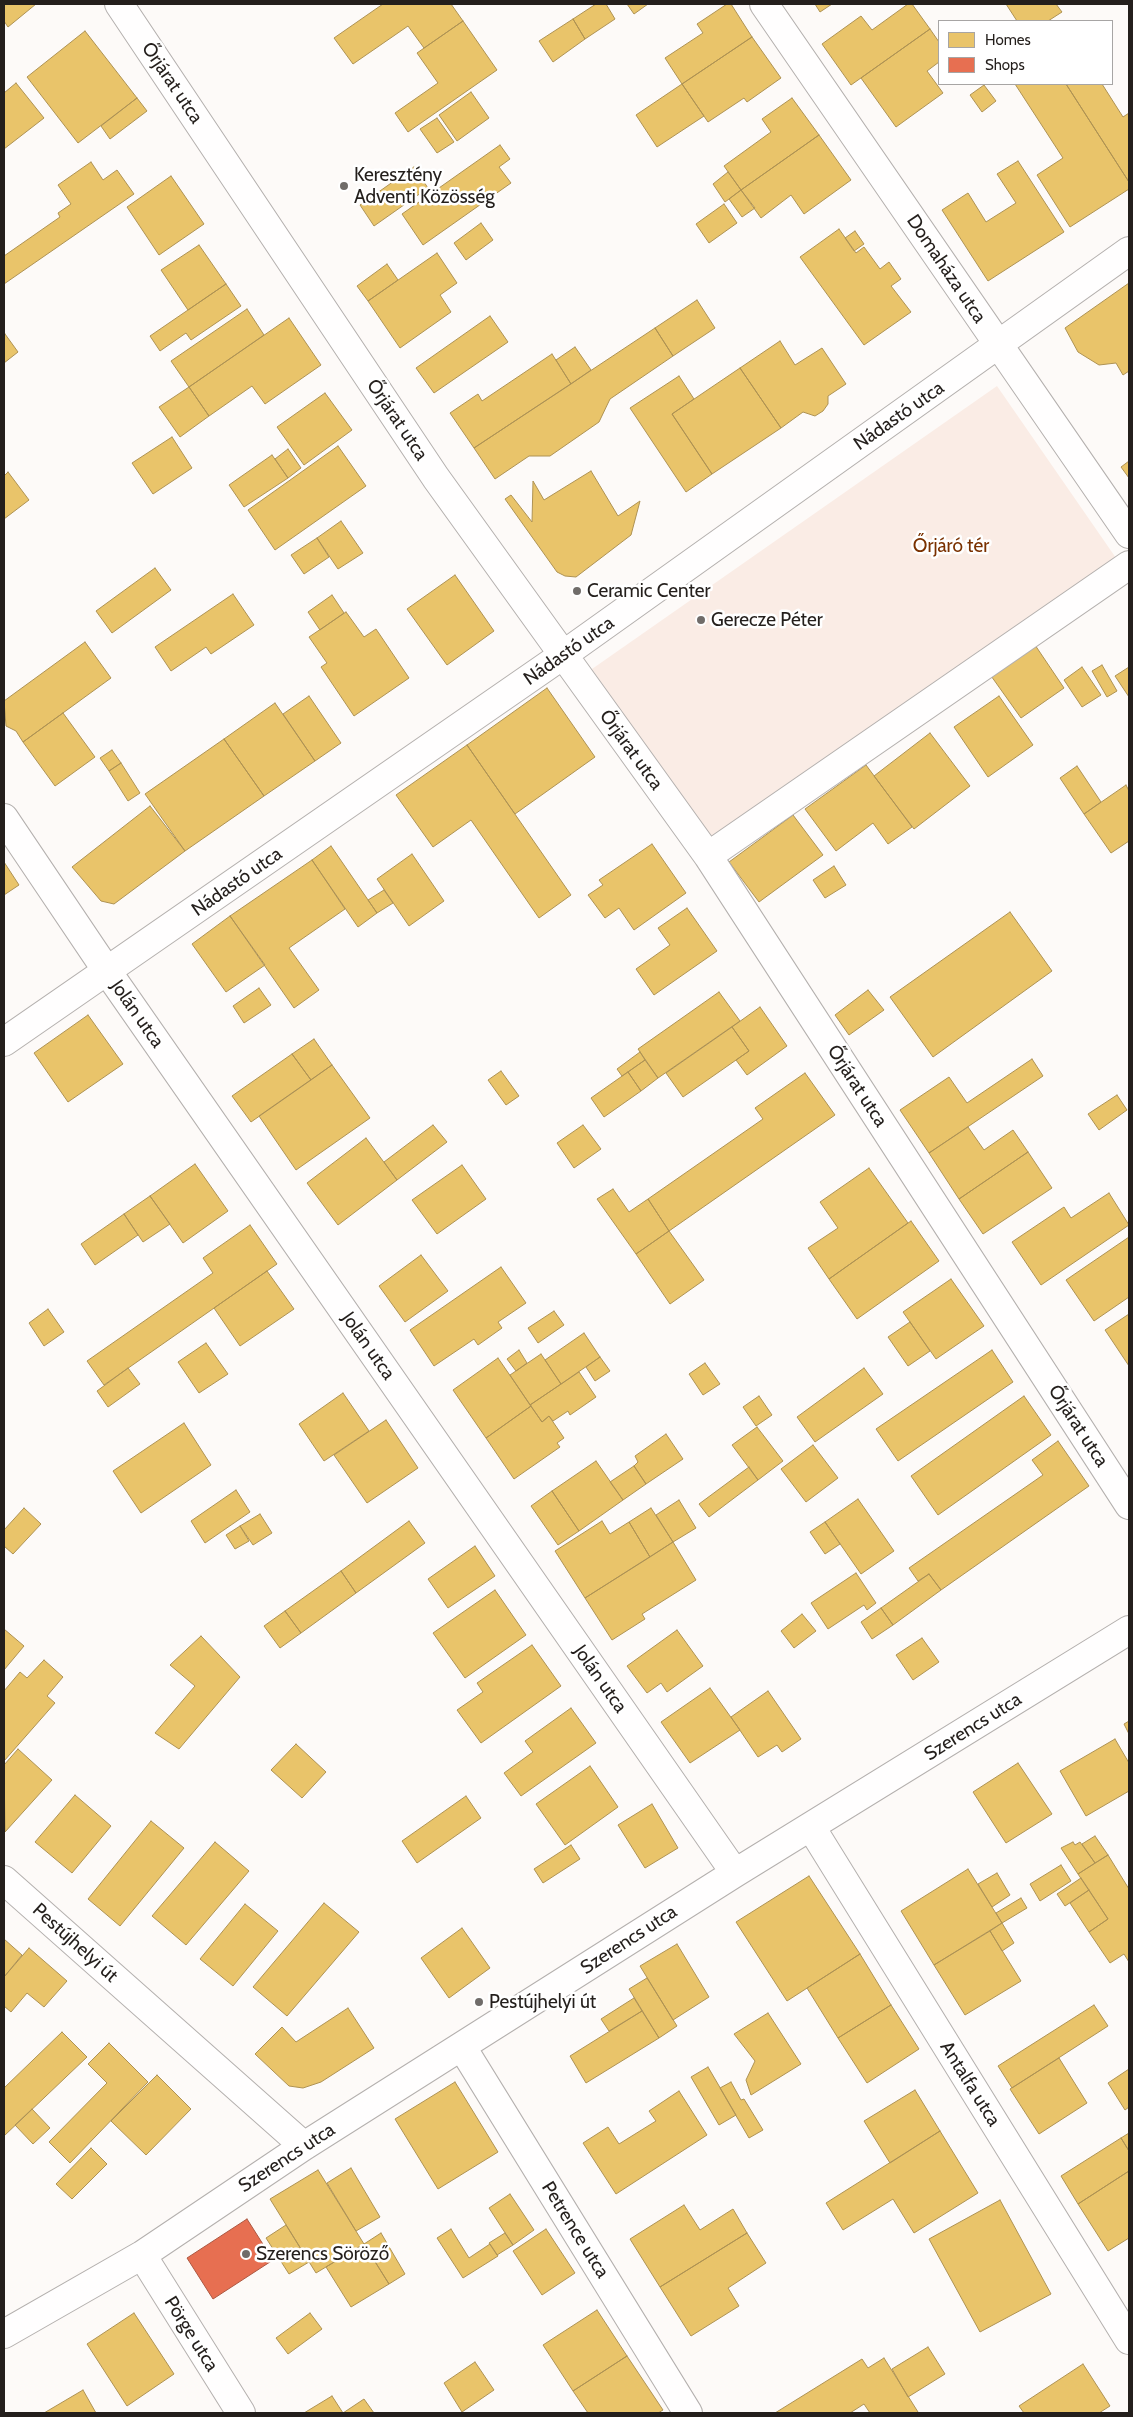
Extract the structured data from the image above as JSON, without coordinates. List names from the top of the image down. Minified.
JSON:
{"streets":{"street":["Őrjárat utca","Domaháza utca","Nádastó utca","Jolán utca","Szerencs utca","Pestújhelyi út","Antalfa utca","Petrence utca","Pörge utca"]},"crossings":[["Őrjárat utca","Nádastó utca"],["Domaháza utca","Nádastó utca"],["Nádastó utca","Jolán utca"],["Jolán utca","Szerencs utca"],["Szerencs utca","Pestújhelyi út"],["Szerencs utca","Antalfa utca"],["Szerencs utca","Petrence utca"],["Szerencs utca","Pörge utca"]],"parks":["Őrjáró tér"],"places":["Keresztény Adventi Közösség","Ceramic Center","Gerecze Péter","Pestújhelyi út","Szerencs Söröző"],"legend":["Homes","Shops"]}
